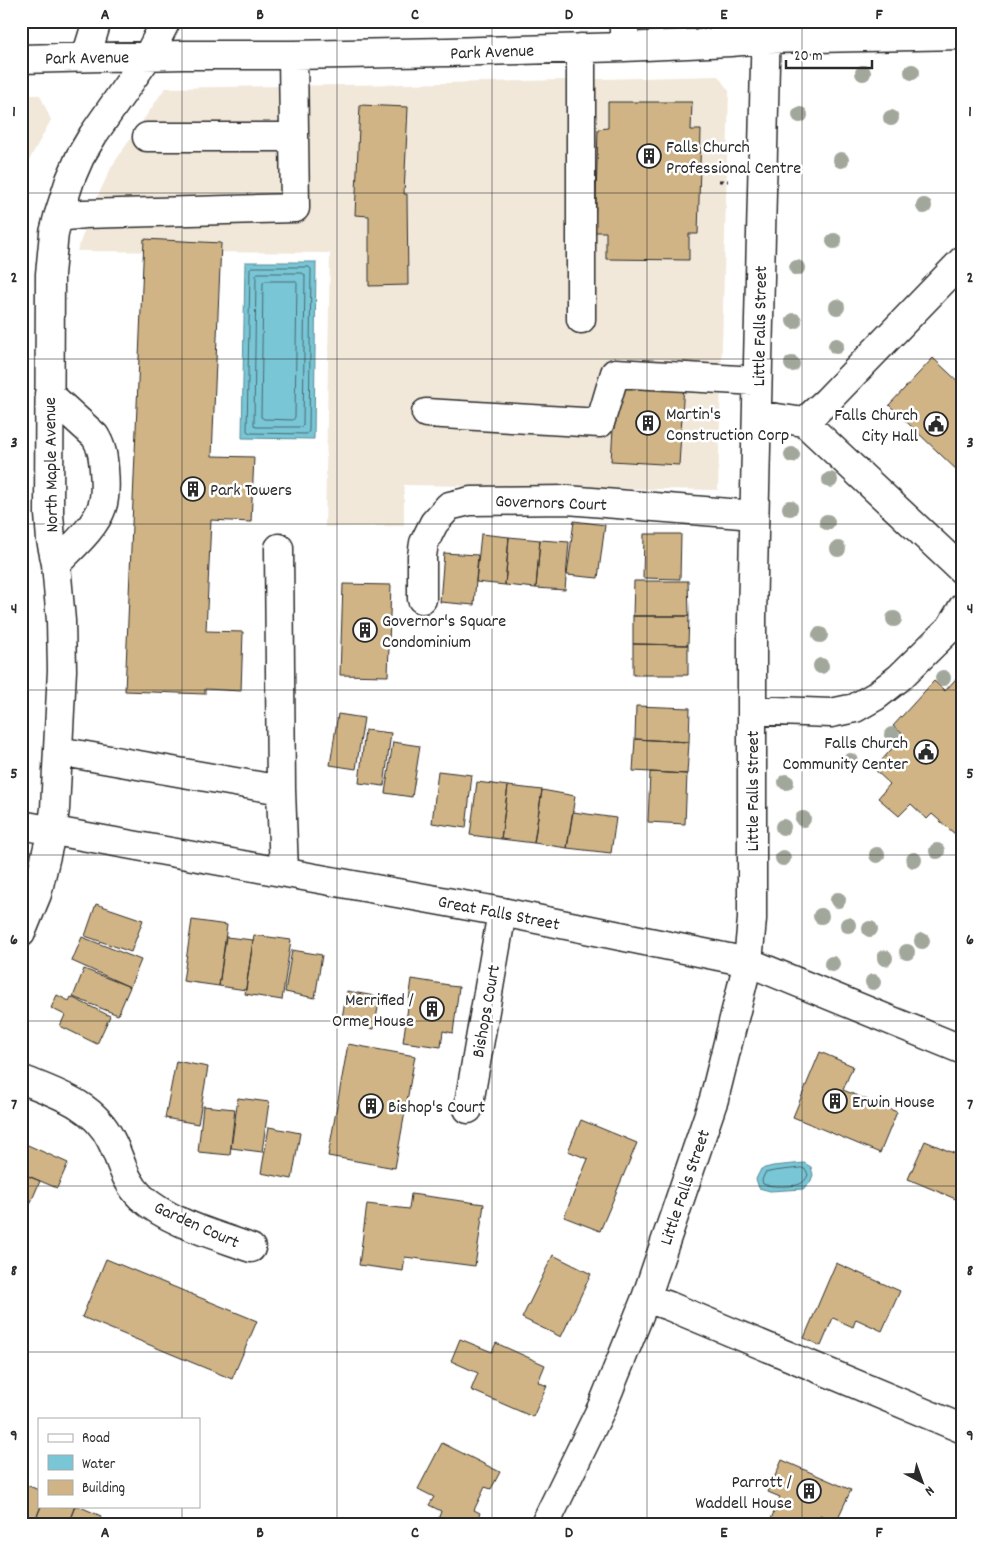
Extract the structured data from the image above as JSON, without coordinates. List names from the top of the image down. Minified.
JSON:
{"streets":{"street":["Park Avenue","Little Falls Street","North Maple Avenue","Governors Court","Great Falls Street","Bishops Court","Garden Court"]},"crossings":[["Park Avenue","Little Falls Street"],["Park Avenue","North Maple Avenue"],["Little Falls Street","Governors Court"],["Little Falls Street","Great Falls Street"],["North Maple Avenue","Great Falls Street"],["Great Falls Street","Bishops Court"]],"places":{"building":["Falls Church Professional Centre","Martin's Construction Corp","Park Towers","Governor's Square Condominium","Merrified / Orme House","Erwin House","Bishop's Court","Parrott / Waddell House"],"public building":["Falls Church City Hall","Falls Church Community Center"]},"legend":["Road","Water","Building"],"scale_bar":"20 m","north":"bottom right","grid":{"columns":["A","B","C","D","E","F"],"rows":["1","2","3","4","5","6","7","8","9"]}}
